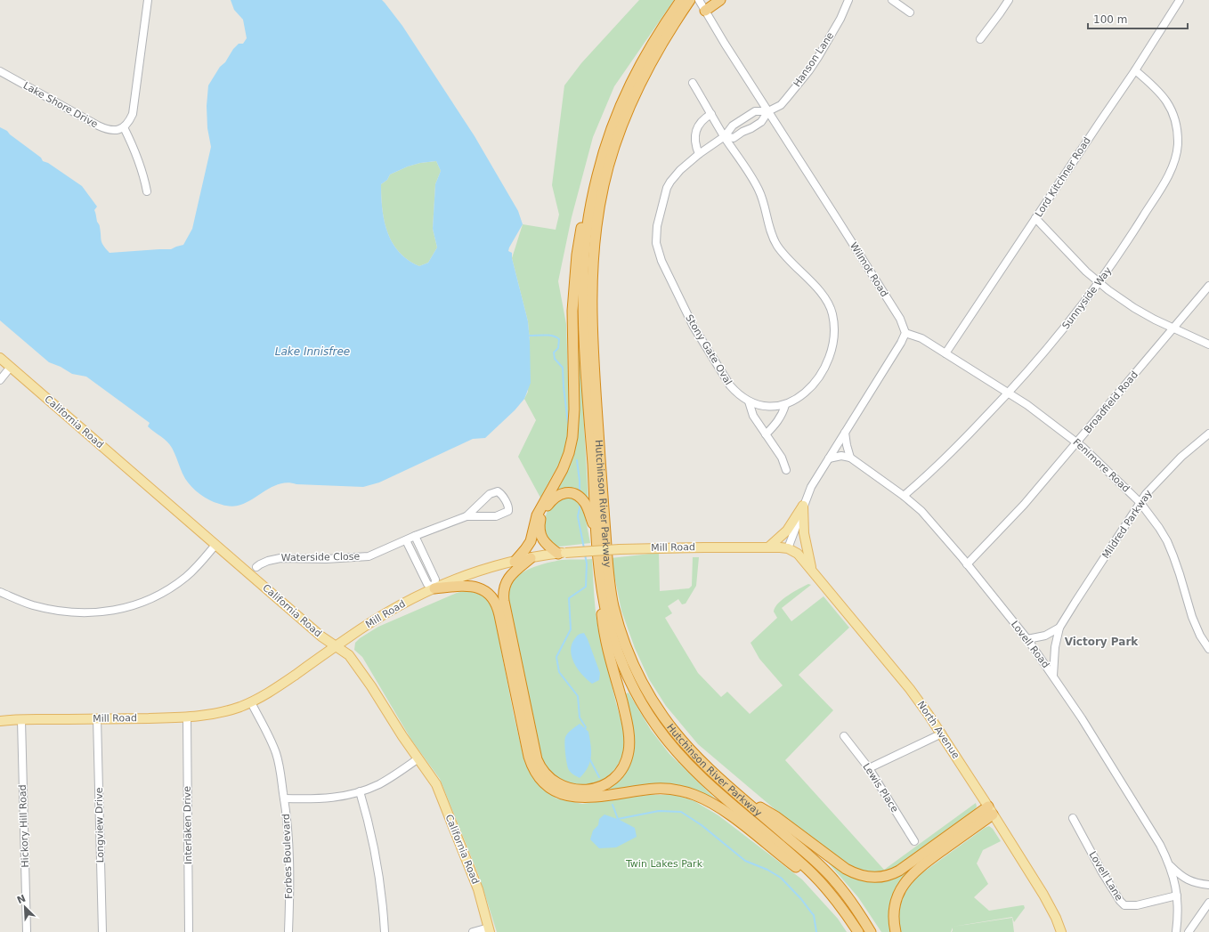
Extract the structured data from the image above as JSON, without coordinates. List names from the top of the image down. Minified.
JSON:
{"streets":{"highway":["Hutchinson River Parkway"],"main road":["California Road","Mill Road","North Avenue"],"street":["Hanson Lane","Lake Shore Drive","Lord Kitchner Road","Wilmot Road","Sunnyside Way","Stony Gate Oval","Broadfield Road","Fenimore Road","Mildred Parkway","Waterside Close","Lovell Road","Lewis Place","Longview Drive","Interlaken Drive","Hickory Hill Road","Forbes Boulevard","Lovell Lane"]},"crossings":[["Hanson Lane","Wilmot Road"],["Hanson Lane","Stony Gate Oval"],["Lord Kitchner Road","Sunnyside Way"],["Lord Kitchner Road","Fenimore Road"],["Wilmot Road","Stony Gate Oval"],["Wilmot Road","Fenimore Road"],["Sunnyside Way","Fenimore Road"],["Sunnyside Way","Lovell Road"],["Broadfield Road","Fenimore Road"],["Broadfield Road","Lovell Road"],["California Road","Mill Road"],["Fenimore Road","Mildred Parkway"],["Mildred Parkway","Lovell Road"],["Mill Road","North Avenue"],["Mill Road","Longview Drive"],["Mill Road","Interlaken Drive"],["Mill Road","Hickory Hill Road"],["Mill Road","Forbes Boulevard"],["Lovell Road","Lovell Lane"]],"districts":["Victory Park"],"water":["Lake Innisfree"],"parks":["Twin Lakes Park"],"scale_bar":"100 m","north":"top left"}
